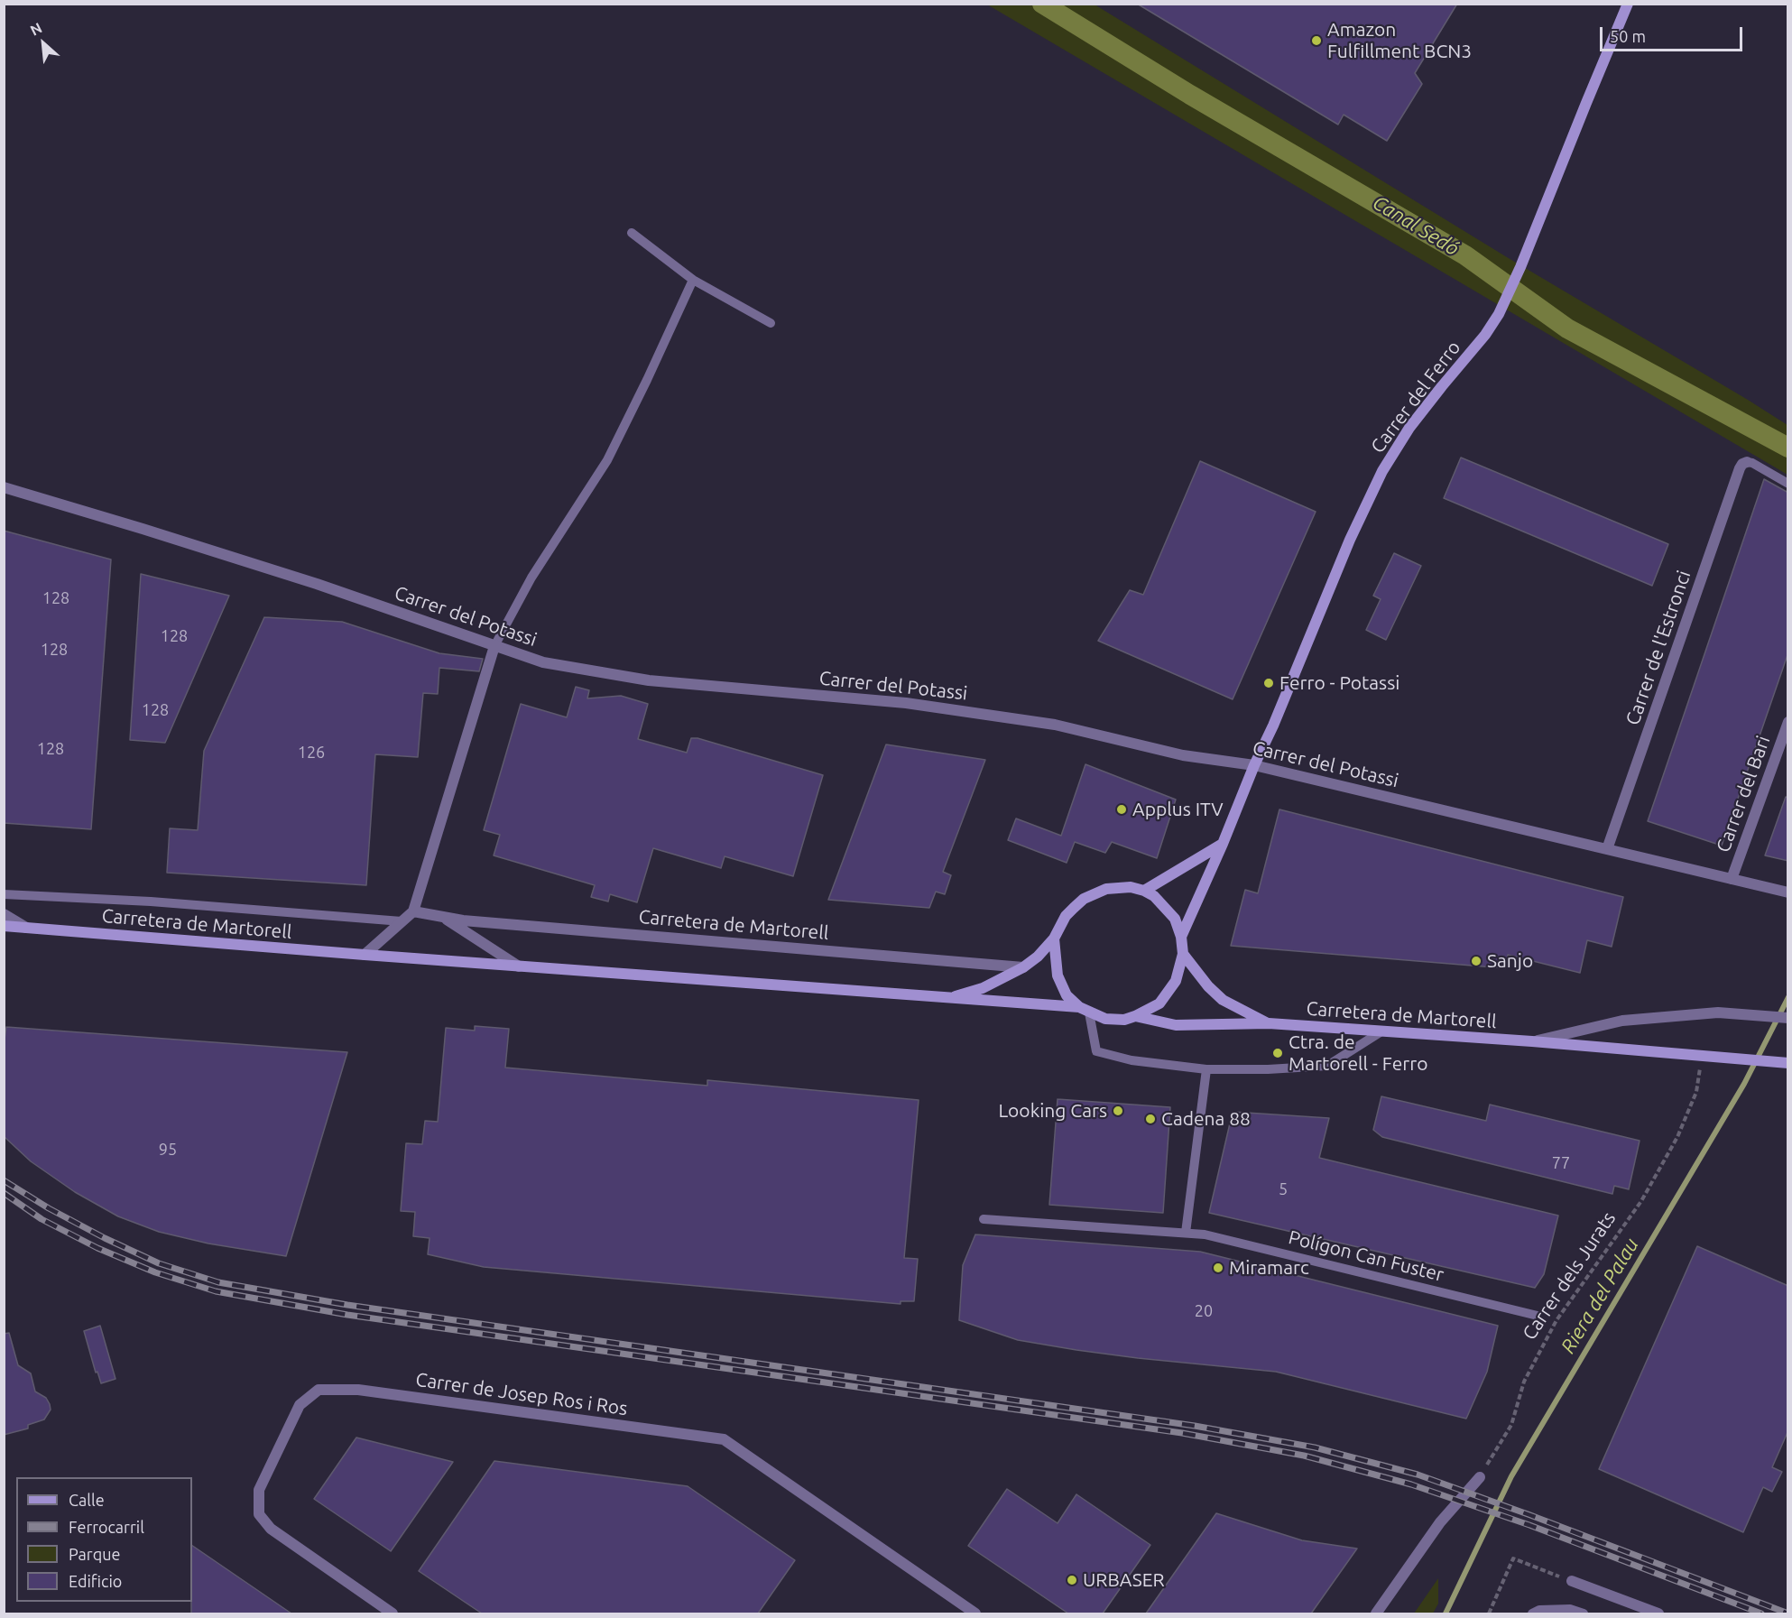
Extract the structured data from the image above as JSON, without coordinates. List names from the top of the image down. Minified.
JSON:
{"streets":{"main road":["Carrer del Ferro","Carretera de Martorell"],"street":["Carrer del Potassi","Carrer de l'Estronci","Carrer del Bari","Carrer de Josep Ros i Ros"],"lane":["Polígon Can Fuster"],"path":["Carrer dels Jurats"]},"crossings":[["Carrer del Ferro","Carrer del Potassi"],["Carrer del Ferro","Carretera de Martorell"],["Carrer del Potassi","Carrer de l'Estronci"],["Carrer del Potassi","Carrer del Bari"],["Carretera de Martorell","Carrer dels Jurats"]],"water":["Canal Sedó","Riera del Palau"],"places":["Amazon Fulfillment BCN3","Ferro - Potassi","Applus ITV","Sanjo","Ctra. de Martorell - Ferro","Looking Cars","Cadena 88","Miramarc","URBASER"],"house_numbers":["128","128","128","128","128","126","95","77","5","20"],"legend":["Calle","Ferrocarril","Parque","Edificio"],"scale_bar":"50 m","north":"top left"}
